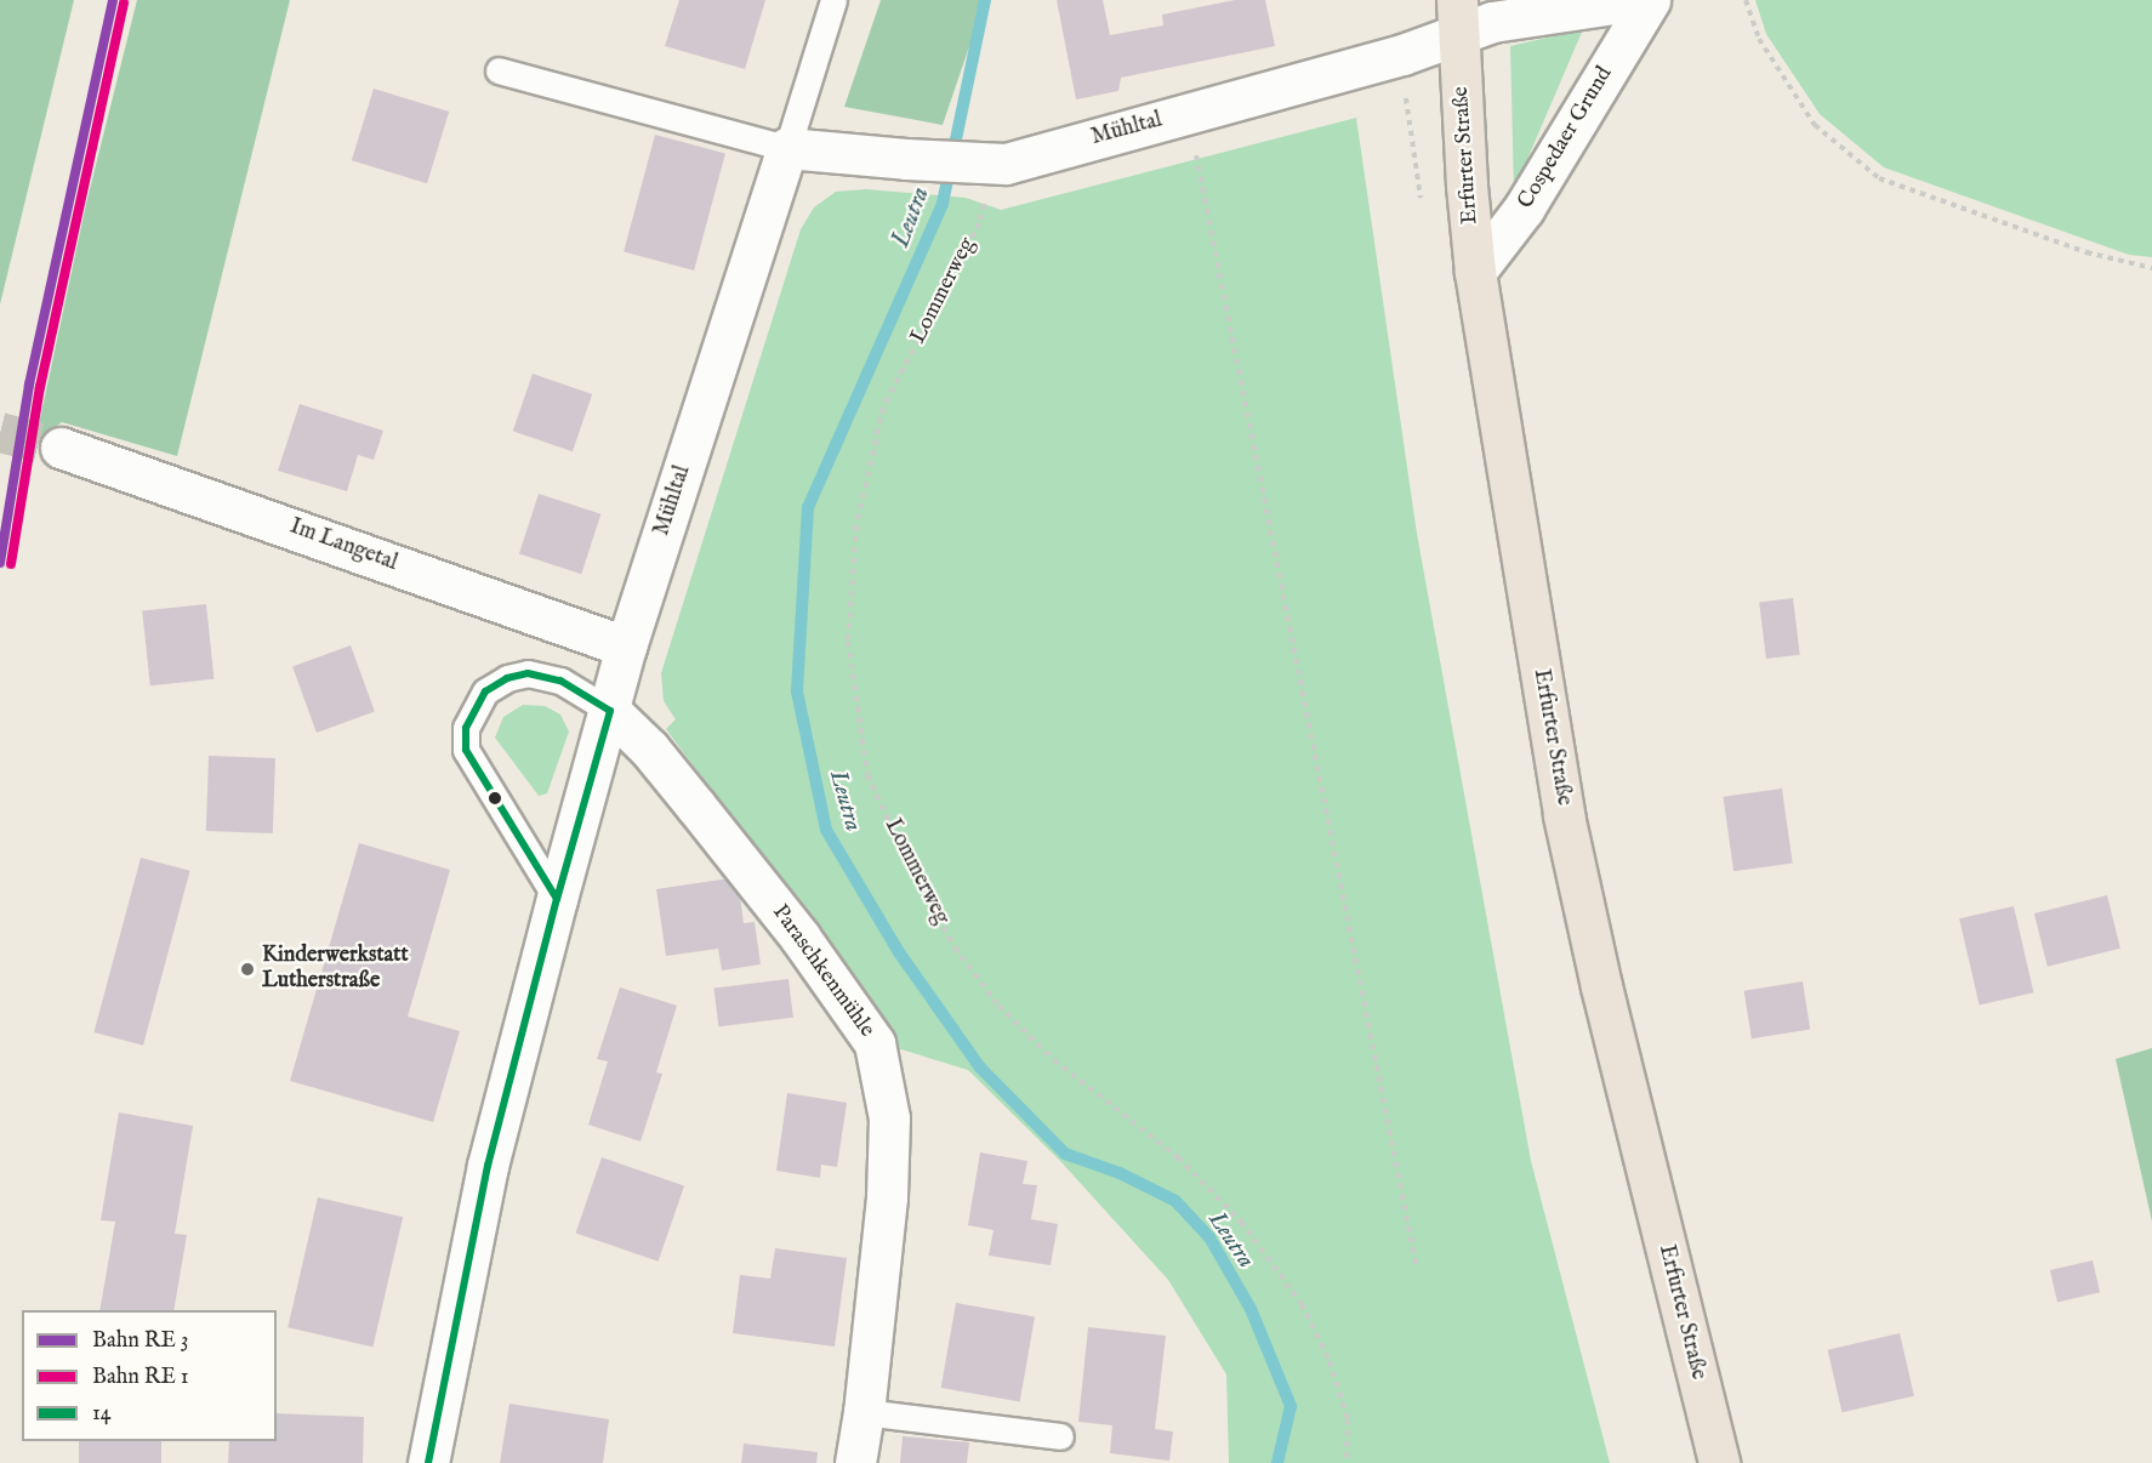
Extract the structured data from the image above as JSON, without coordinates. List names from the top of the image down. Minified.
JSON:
{"streets":{"main road":["Erfurter Straße"],"street":["Mühltal","Cospedaer Grund","Im Langetal","Paraschkenmühle"],"path":["Lommerweg"]},"crossings":[["Mühltal","Erfurter Straße"],["Mühltal","Lommerweg"],["Mühltal","Im Langetal"],["Mühltal","Paraschkenmühle"],["Cospedaer Grund","Erfurter Straße"]],"water":["Leutra"],"places":["Kinderwerkstatt Lutherstraße"],"lines":["transit line 14"],"legend":["Bahn RE 3","Bahn RE 1","14"]}
